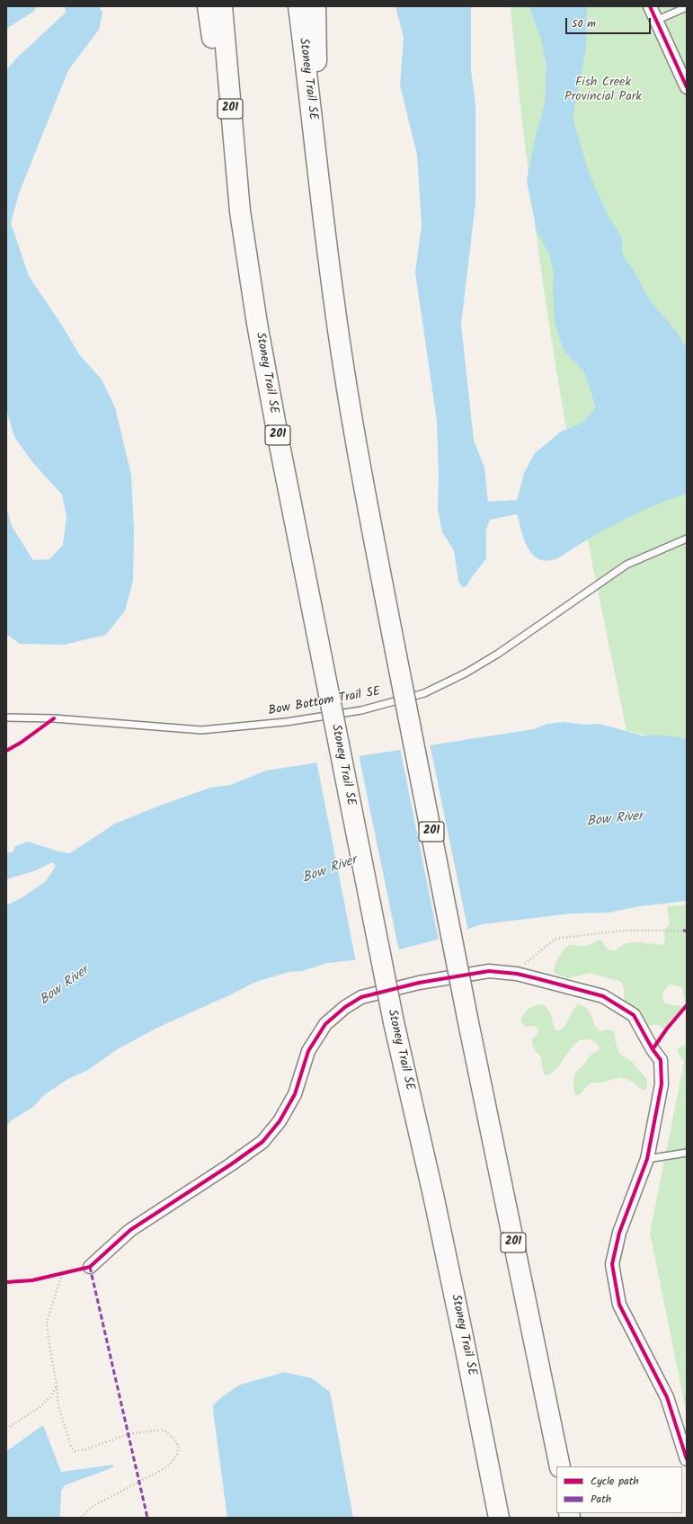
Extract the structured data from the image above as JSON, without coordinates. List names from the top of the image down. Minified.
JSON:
{"streets":{"highway":["Stoney Trail SE","201"],"lane":["Bow Bottom Trail SE"]},"water":["Bow River"],"parks":["Fish Creek Provincial Park"],"legend":["Cycle path","Path"],"scale_bar":"50 m"}
